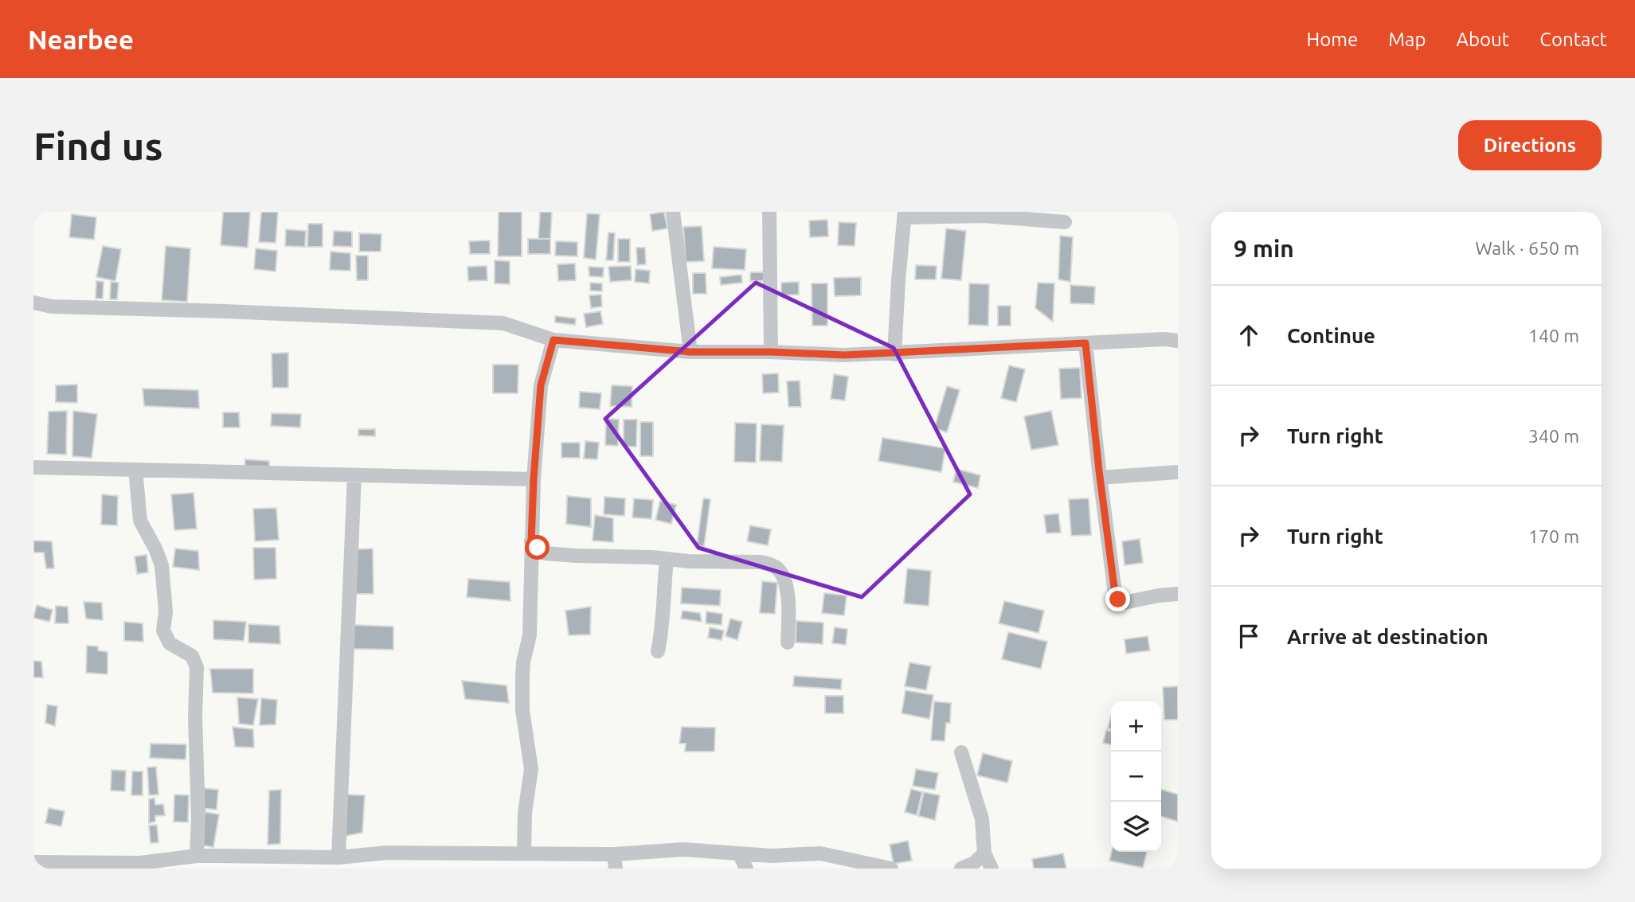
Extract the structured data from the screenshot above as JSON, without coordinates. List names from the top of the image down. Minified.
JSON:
{"page":{"header":"Nearbee","nav":["Home","Map","About","Contact"],"buttons":"Directions","title":"Find us","heading":["9 min","Walk · 650 m"],"list":[["Continue","140 m"],["Turn right","340 m"],["Turn right","170 m"],"Arrive at destination"],"map_buttons":["+","−"]}}
